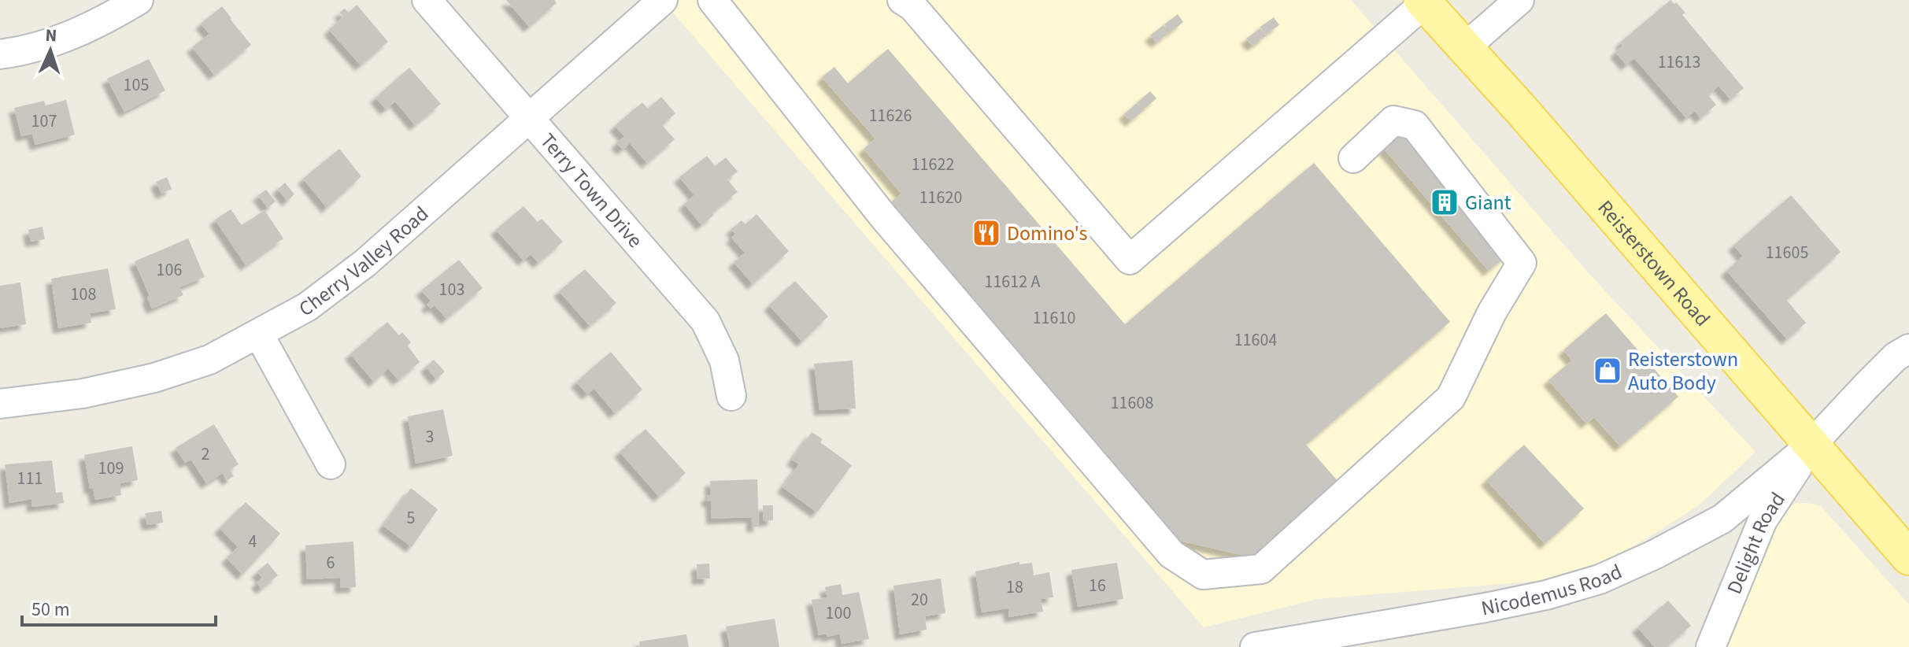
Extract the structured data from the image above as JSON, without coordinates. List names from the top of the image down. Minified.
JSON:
{"streets":{"main road":["Reisterstown Road"],"street":["Terry Town Drive","Cherry Valley Road","Delight Road","Nicodemus Road"]},"crossings":[["Terry Town Drive","Cherry Valley Road"],["Reisterstown Road","Delight Road"],["Reisterstown Road","Nicodemus Road"],["Delight Road","Nicodemus Road"]],"places":{"building":["Giant"],"restaurant":["Domino's"],"shop":["Reisterstown Auto Body"]},"house_numbers":["11613","105","11626","107","11622","11620","11605","106","11612 A","103","108","11610","11604","11608","3","2","109","111","5","4","6","16","18","20","100"],"scale_bar":"50 m","north":"top"}
